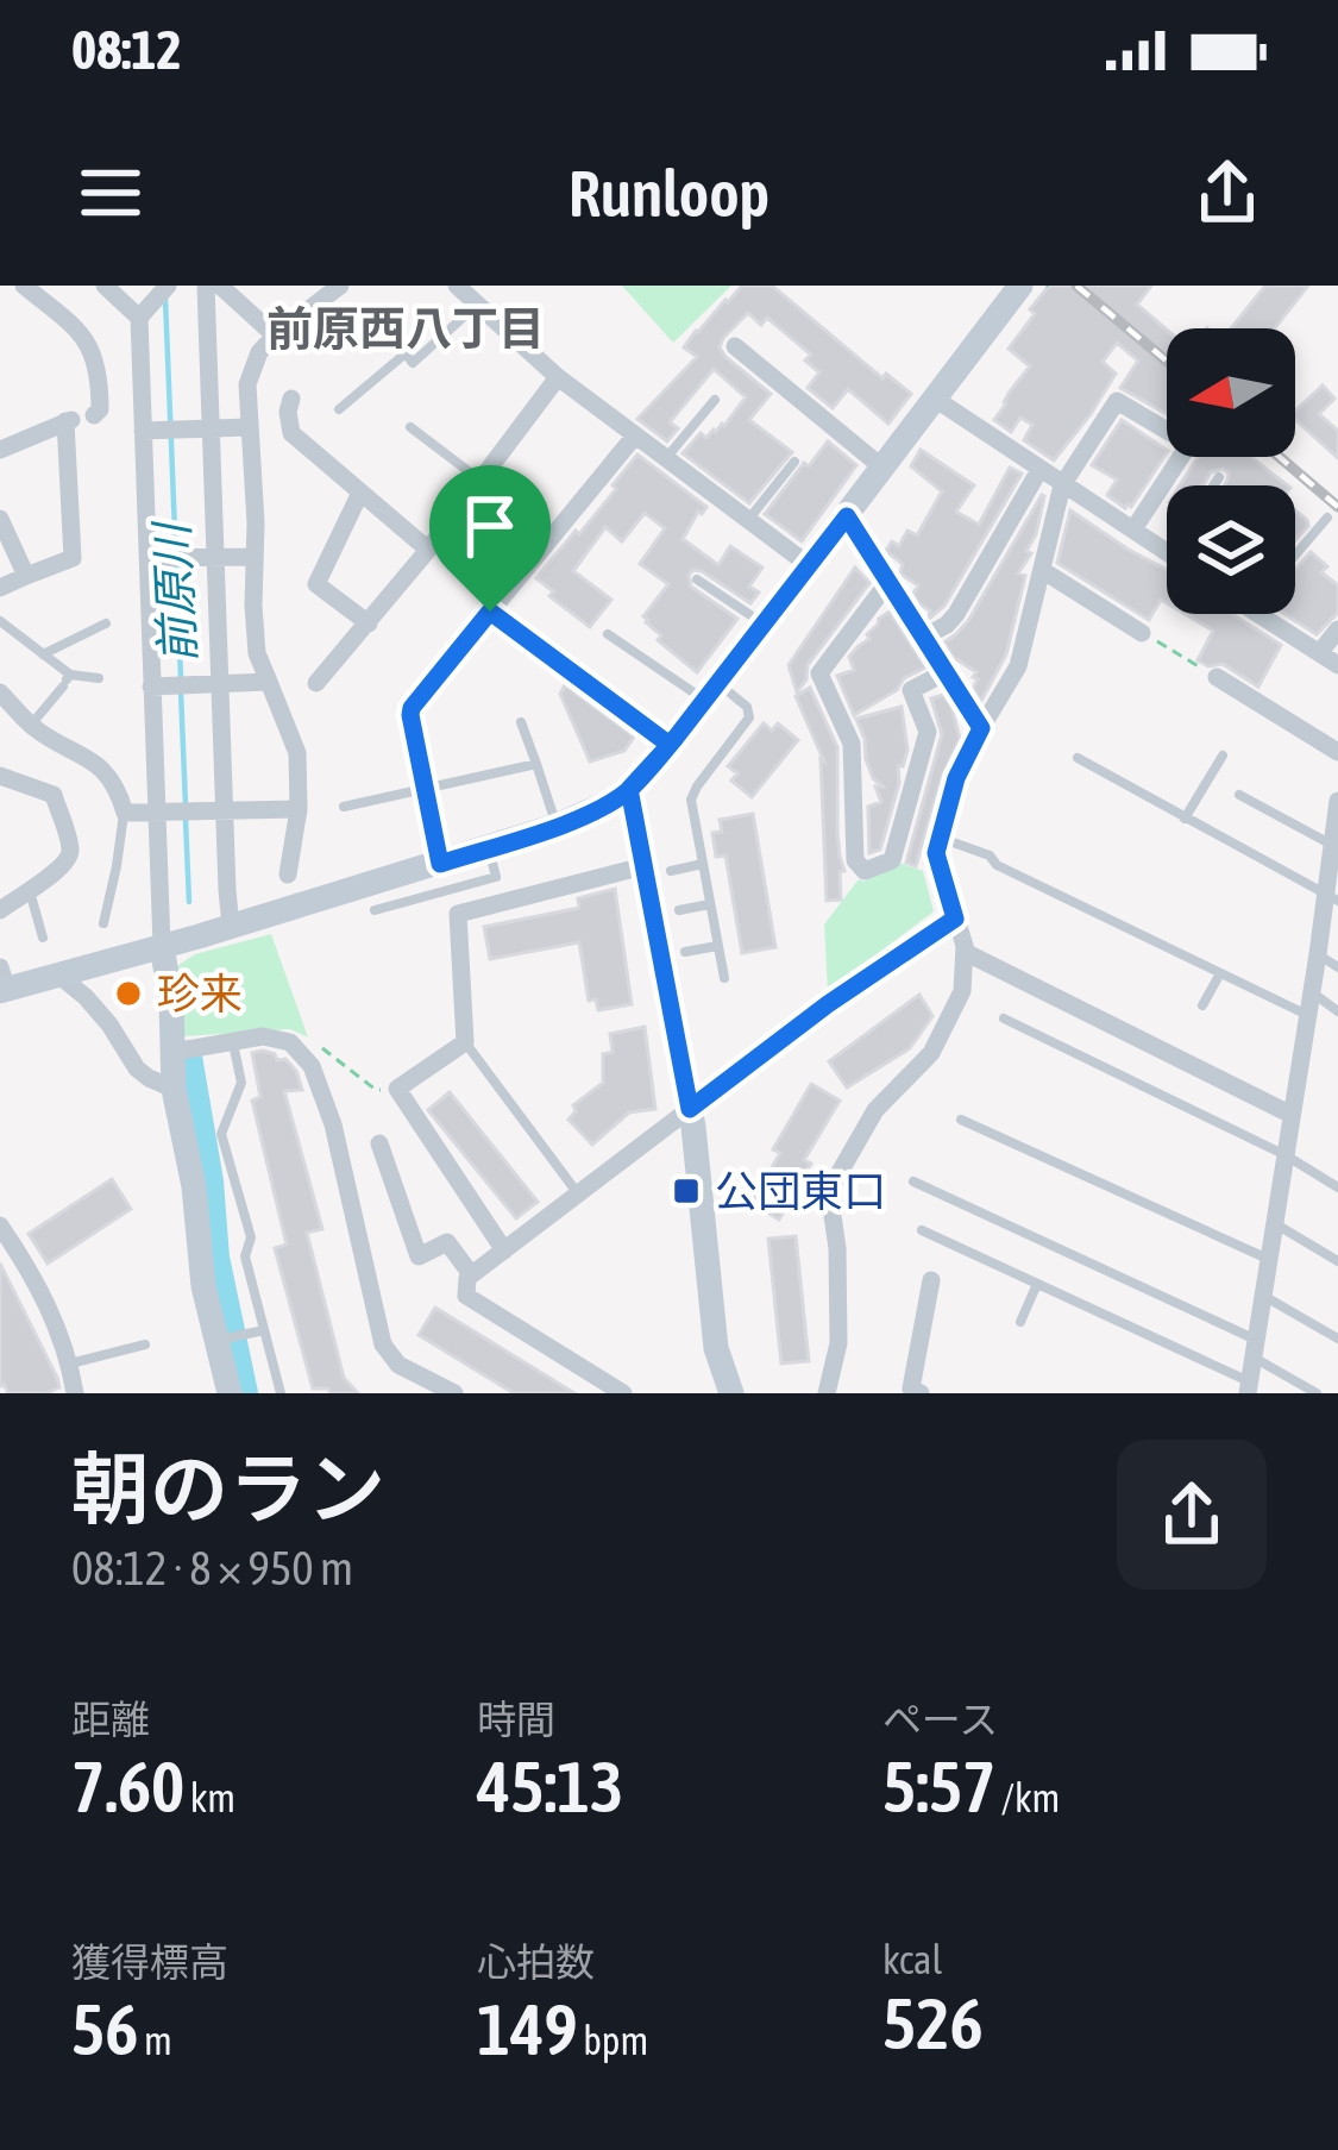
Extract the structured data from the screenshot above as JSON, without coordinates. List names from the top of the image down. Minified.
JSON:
{"districts":["前原西八丁目"],"water":["前原川"],"places":{"other":["珍来"],"transit":["公団東口"]},"north":"left","page":{"status":"08:12","header":"Runloop","heading":["朝のラン","08:12 · 8 × 950 m"],"stats":[["距離","7.60 km"],["時間","45:13"],["ペース","5:57 /km"],["獲得標高","56 m"],["心拍数","149 bpm"],["kcal","526"]]}}
